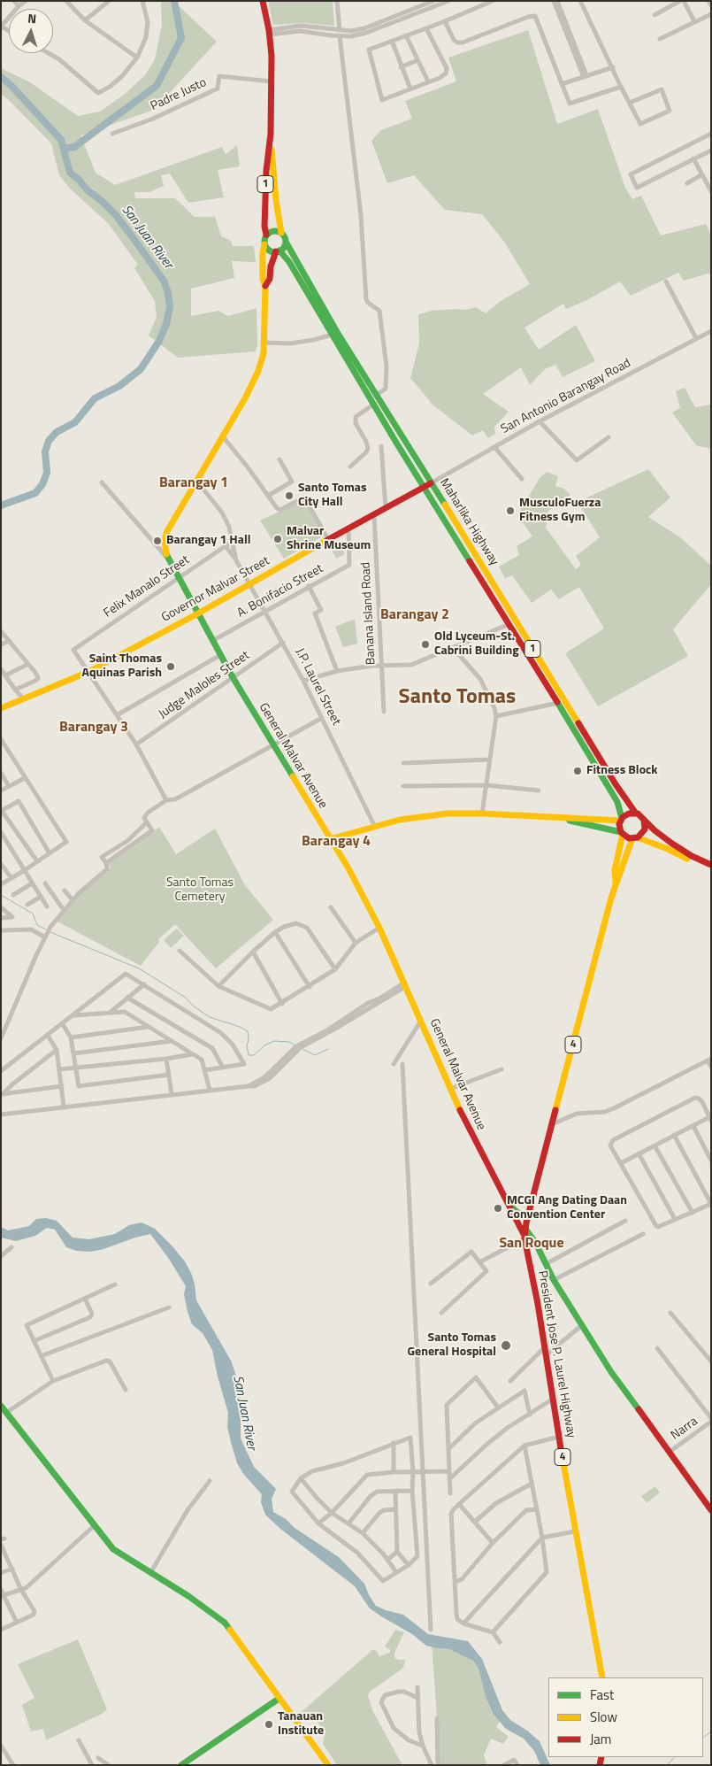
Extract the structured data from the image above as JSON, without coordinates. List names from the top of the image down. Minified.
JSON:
{"streets":{"main road":["1","Maharlika Highway","Governor Malvar Street","General Malvar Avenue","4","President Jose P. Laurel Highway"],"street":["Padre Justo","San Antonio Barangay Road","Felix Manalo Street","A. Bonifacio Street","Banana Island Road","Judge Maloles Street","J.P. Laurel Street","Narra"]},"crossings":[["Padre Justo","1"],["1","Maharlika Highway"],["1","President Jose P. Laurel Highway"],["San Antonio Barangay Road","Maharlika Highway"],["San Antonio Barangay Road","Governor Malvar Street"],["Maharlika Highway","Governor Malvar Street"],["Maharlika Highway","President Jose P. Laurel Highway"],["Felix Manalo Street","Governor Malvar Street"],["Felix Manalo Street","J.P. Laurel Street"],["Felix Manalo Street","General Malvar Avenue"],["Governor Malvar Street","A. Bonifacio Street"],["Governor Malvar Street","Banana Island Road"],["Governor Malvar Street","J.P. Laurel Street"],["Governor Malvar Street","General Malvar Avenue"],["A. Bonifacio Street","J.P. Laurel Street"],["A. Bonifacio Street","General Malvar Avenue"],["Judge Maloles Street","J.P. Laurel Street"],["Judge Maloles Street","General Malvar Avenue"],["General Malvar Avenue","President Jose P. Laurel Highway"]],"districts":["Barangay 1","Barangay 2","Santo Tomas","Barangay 3","Barangay 4","San Roque"],"water":["San Juan River"],"parks":["Santo Tomas Cemetery"],"places":["Santo Tomas City Hall","MusculoFuerza Fitness Gym","Malvar Shrine Museum","Barangay 1 Hall","Old Lyceum-St. Cabrini Building","Saint Thomas Aquinas Parish","Fitness Block","MCGI Ang Dating Daan Convention Center","Santo Tomas General Hospital","Tanauan Institute"],"legend":["Fast","Slow","Jam"],"north":"top"}
